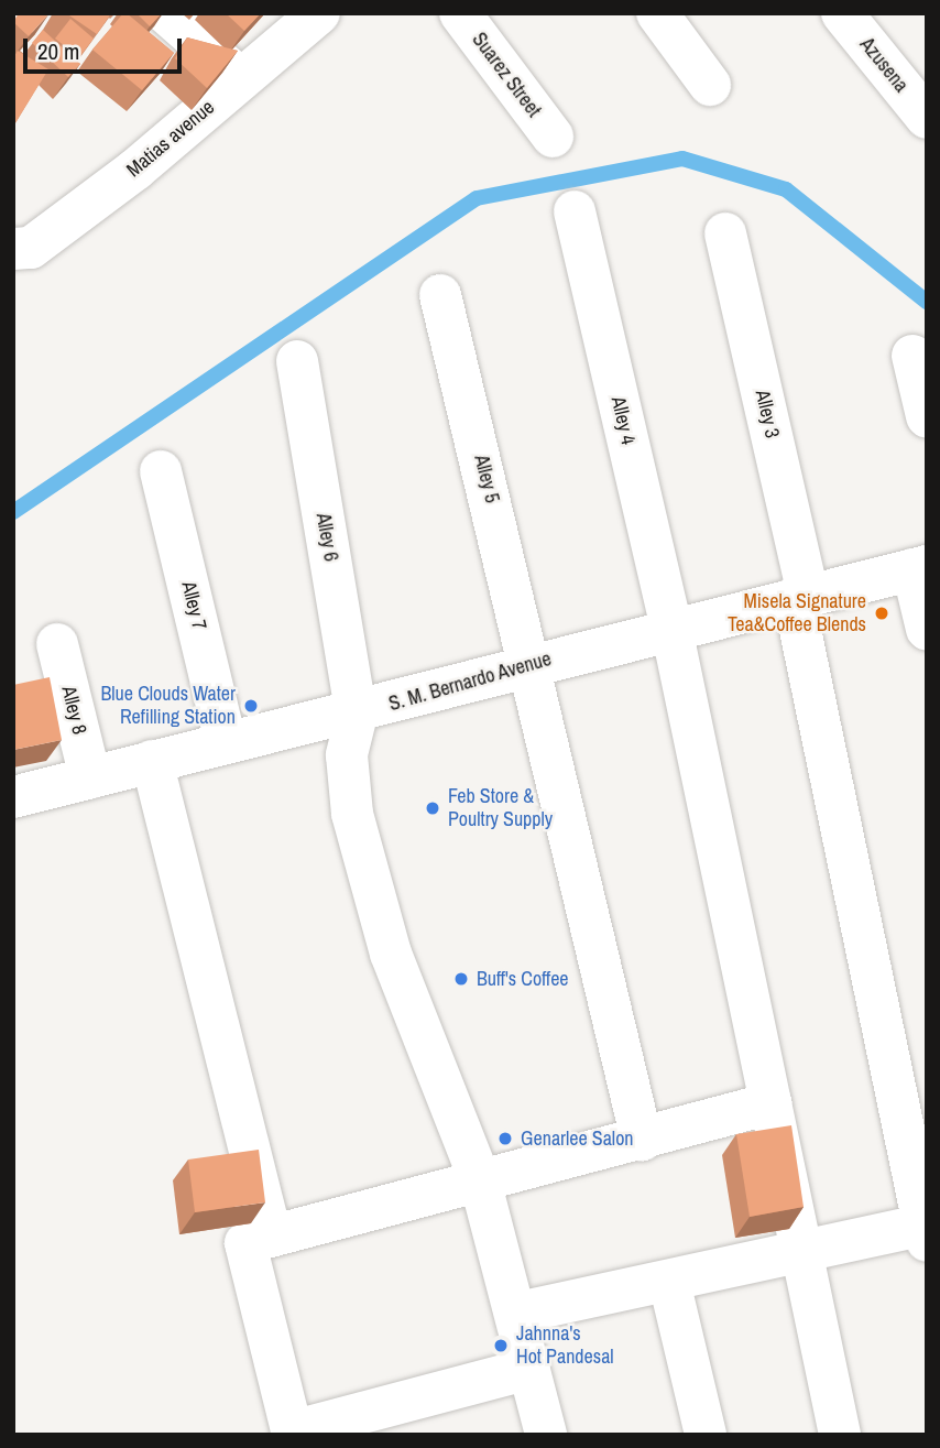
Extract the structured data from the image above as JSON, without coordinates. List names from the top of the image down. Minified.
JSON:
{"streets":{"street":["Azusena","Suarez Street","Matias avenue","Alley 3","Alley 4","Alley 5","Alley 6","Alley 7","S. M. Bernardo Avenue","Alley 8"]},"crossings":[["Alley 3","S. M. Bernardo Avenue"],["Alley 4","S. M. Bernardo Avenue"],["Alley 5","S. M. Bernardo Avenue"],["Alley 6","S. M. Bernardo Avenue"],["Alley 7","S. M. Bernardo Avenue"],["S. M. Bernardo Avenue","Alley 8"]],"places":["Misela Signature Tea&Coffee Blends","Blue Clouds Water Refilling Station","Feb Store & Poultry Supply","Buff's Coffee","Genarlee Salon","Jahnna's Hot Pandesal"],"scale_bar":"20 m"}
